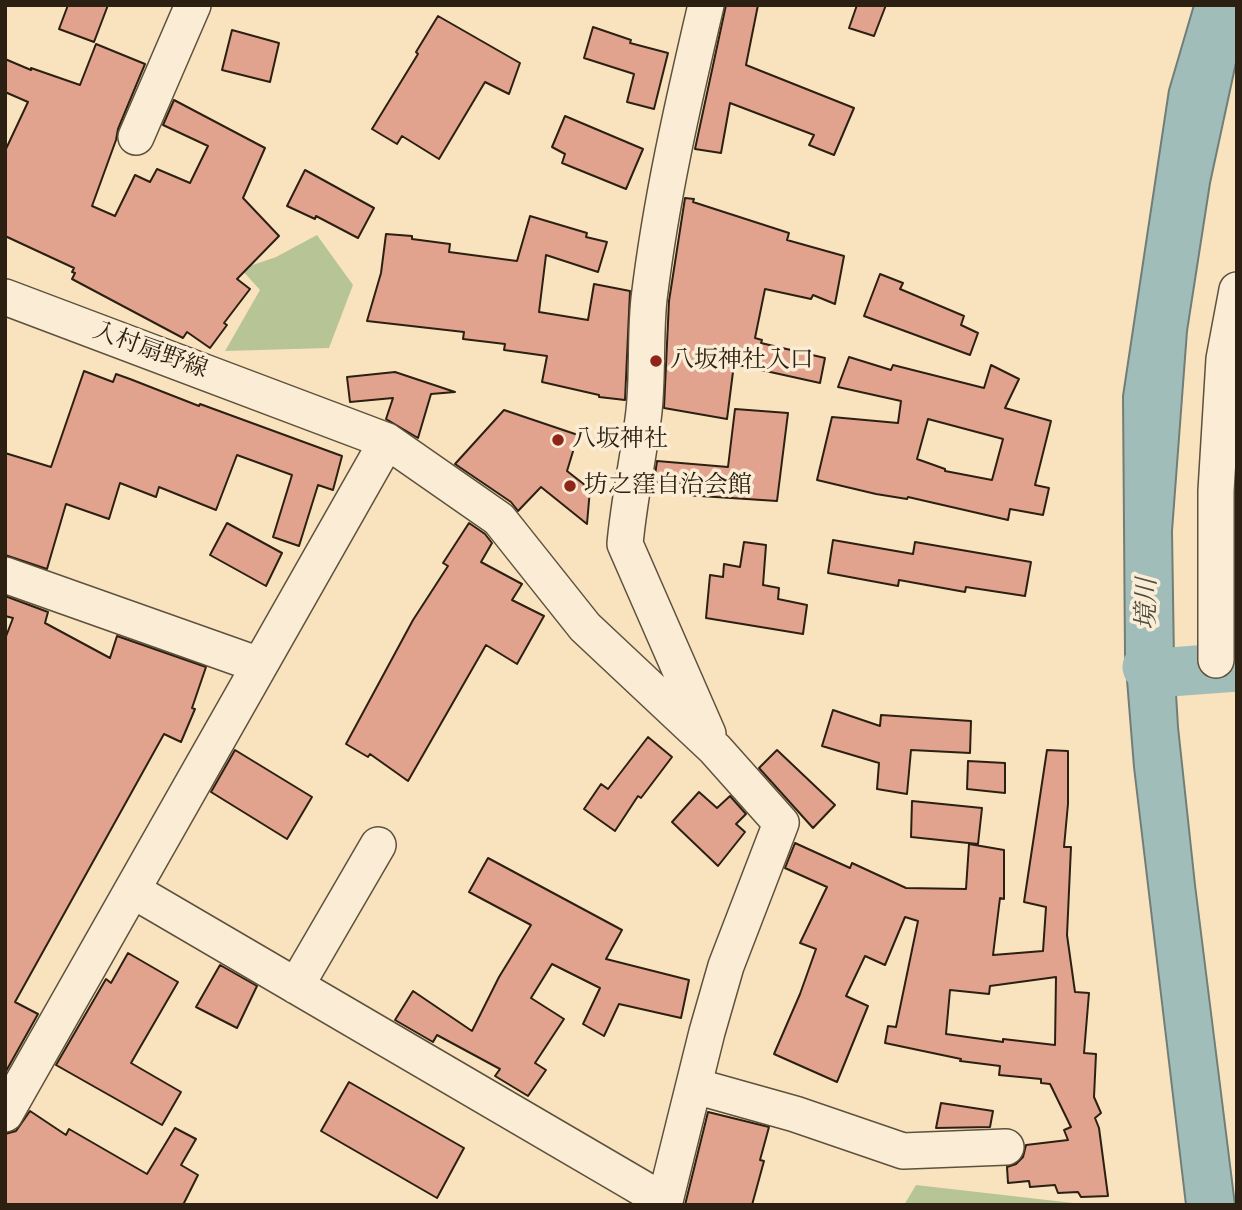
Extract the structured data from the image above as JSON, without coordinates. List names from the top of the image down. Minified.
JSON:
{"streets":{"street":["入村扇野線"]},"water":["境川"],"places":["八坂神社入口","八坂神社","坊之窪自治会館"]}
